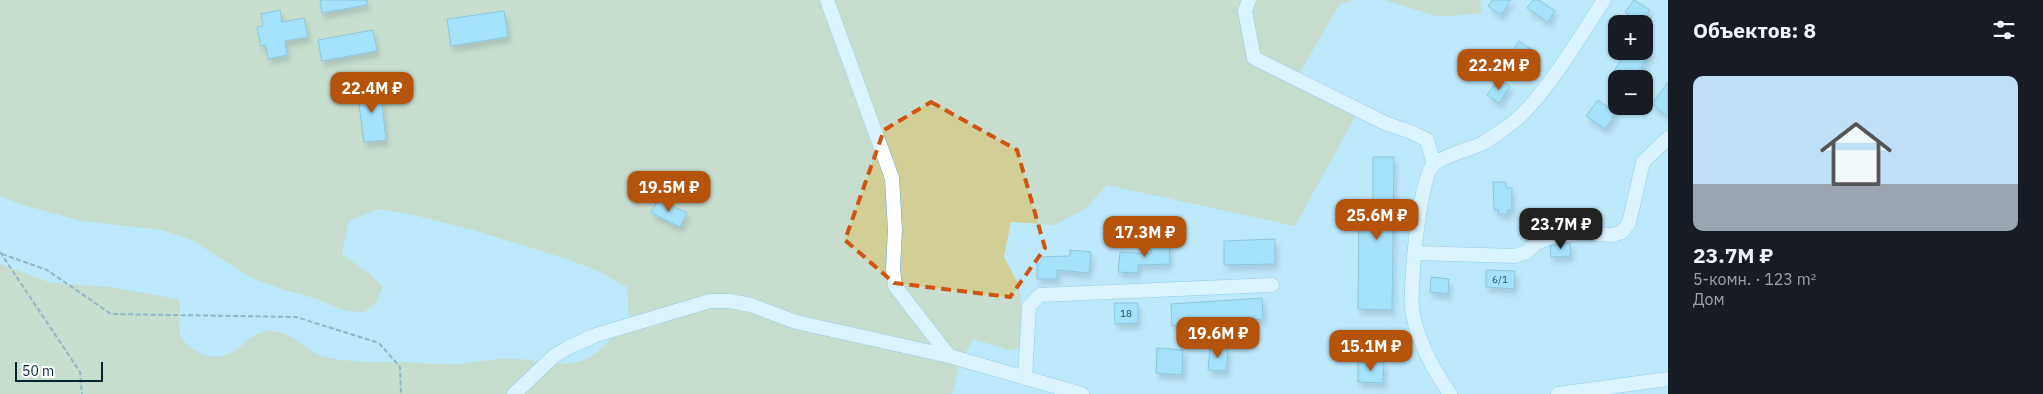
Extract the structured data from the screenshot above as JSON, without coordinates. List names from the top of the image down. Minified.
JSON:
{"house_numbers":["6/1","18"],"scale_bar":"50 m","page":{"heading":"Объектов: 8","map_buttons":["+","−"],"price":["22.2M ₽","22.4M ₽","19.5M ₽","25.6M ₽","23.7M ₽","17.3M ₽","19.6M ₽","15.1M ₽"],"list":[{"name":"23.7M ₽","note":"5-комн. · 123 m² · Дом"}],"scale":"50 m"}}
